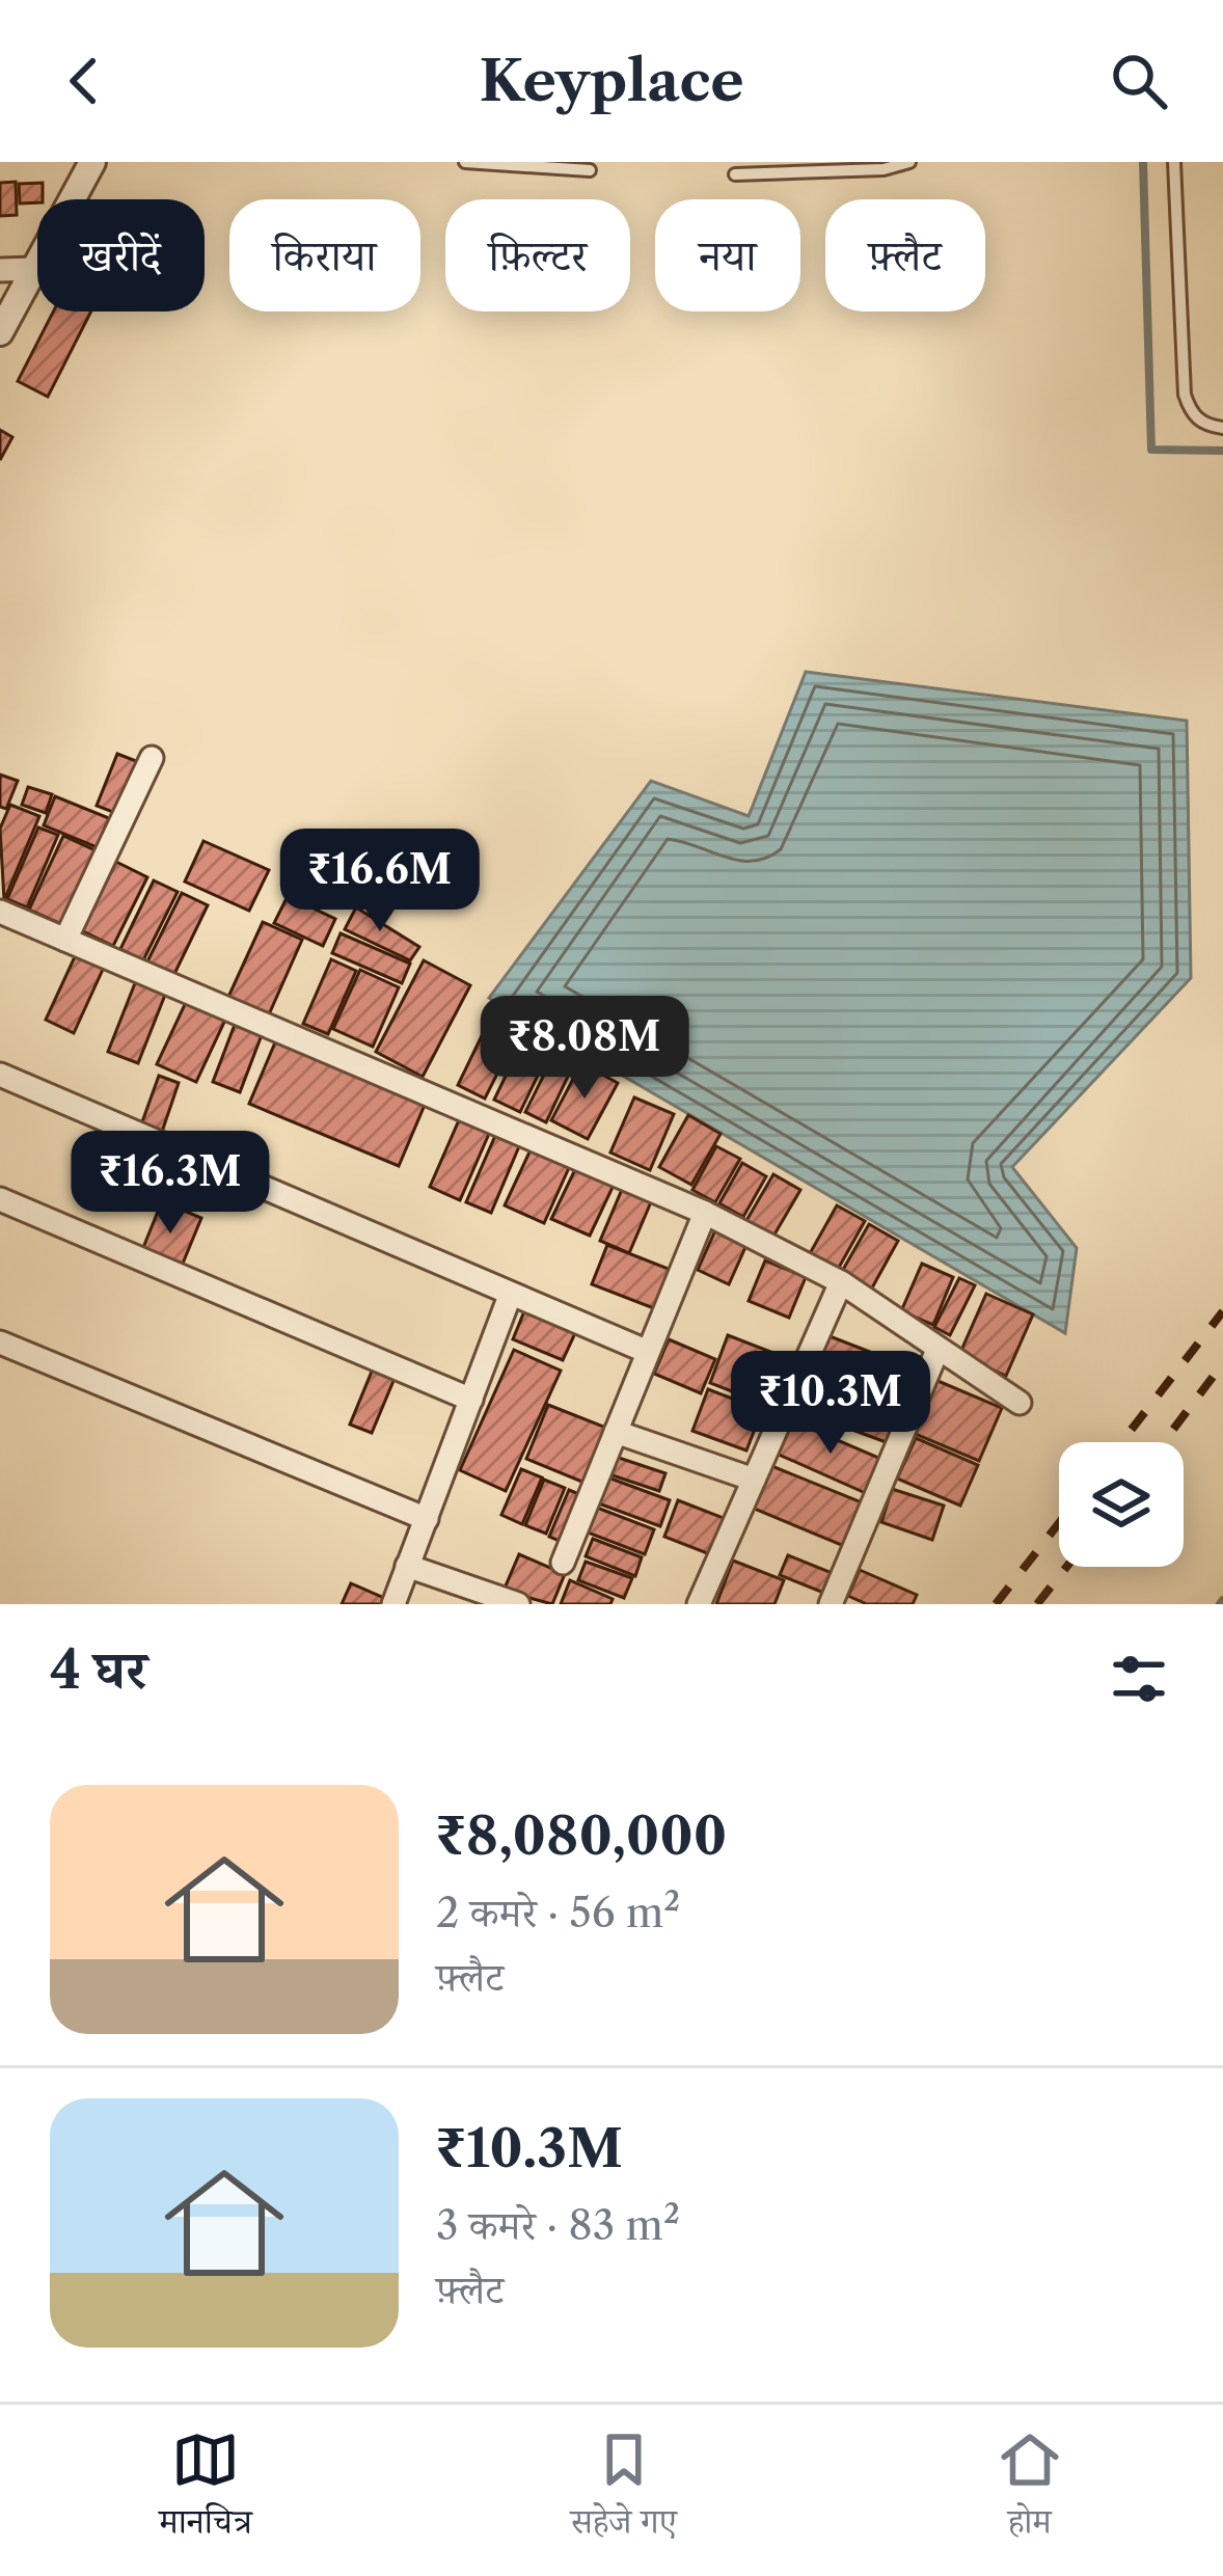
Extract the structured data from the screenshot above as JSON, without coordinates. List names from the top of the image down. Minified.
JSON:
{"page":{"header":"Keyplace","chip":["खरीदें","किराया","फ़िल्टर","नया","फ़्लैट"],"price":["₹16.6M","₹8.08M","₹16.3M","₹10.3M"],"heading":"4 घर","list":[{"name":"₹8,080,000","note":"2 कमरे · 56 m² · फ़्लैट"},{"name":"₹10.3M","note":"3 कमरे · 83 m² · फ़्लैट"}],"tabs":["मानचित्र","सहेजे गए","होम"]}}
